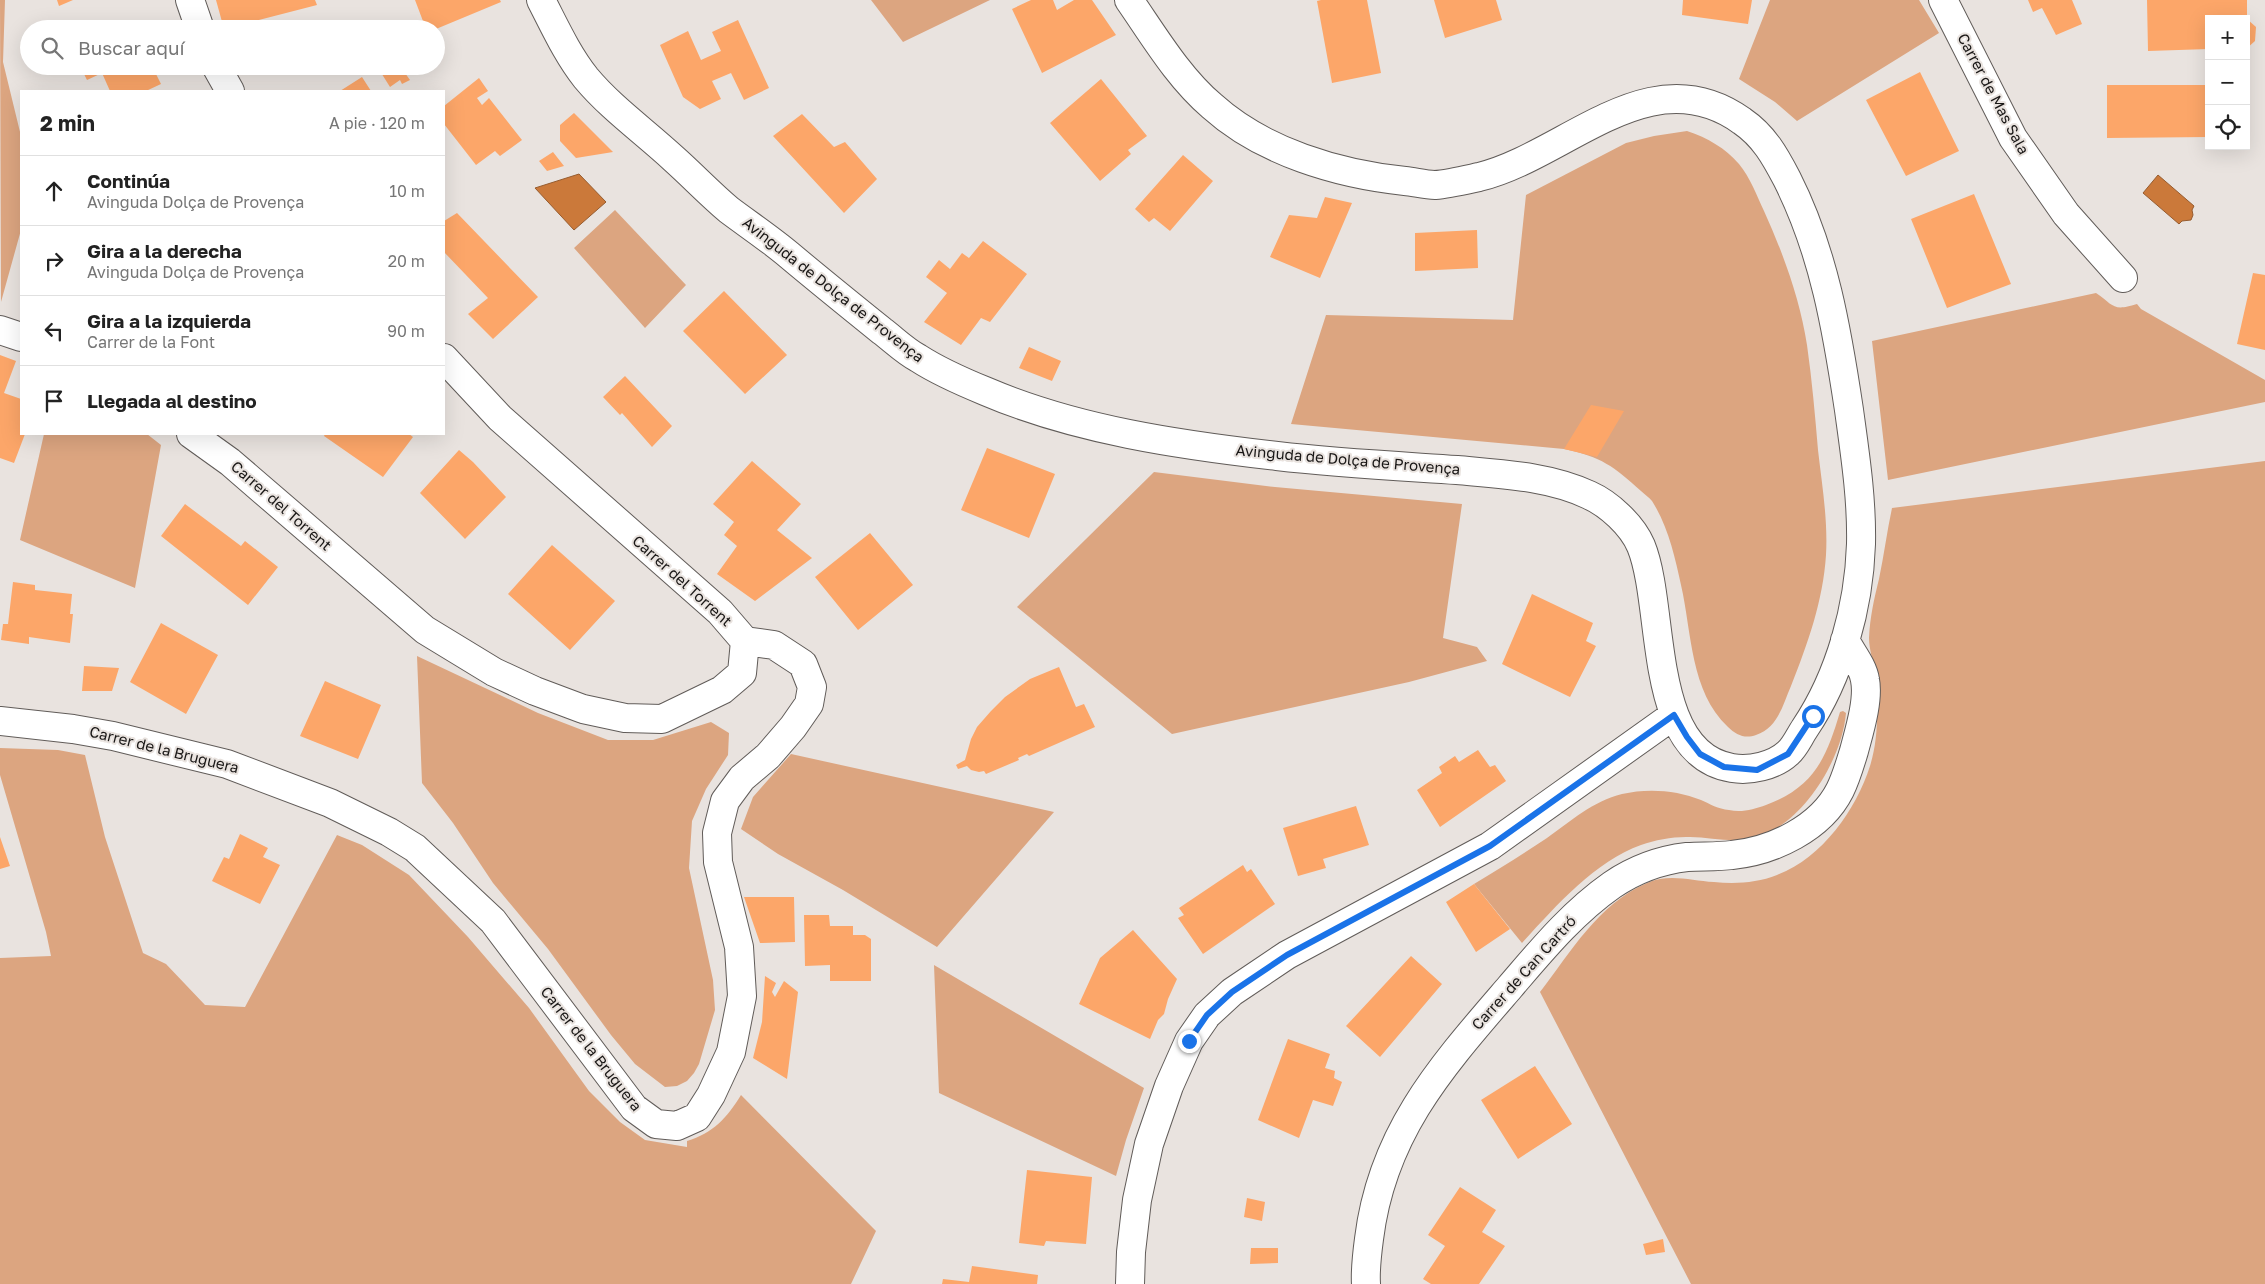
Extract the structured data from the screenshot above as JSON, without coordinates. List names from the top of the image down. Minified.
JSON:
{"streets":{"street":["Carrer de Mas Sala","Avinguda de Dolça de Provença","Carrer del Torrent","Carrer de la Bruguera","Carrer de Can Cartró"]},"crossings":[["Avinguda de Dolça de Provença","Carrer de Can Cartró"],["Carrer del Torrent","Carrer de la Bruguera"]],"page":{"map_buttons":["+","−"],"search":"Buscar aquí","heading":["2 min","A pie · 120 m"],"list":[["Continúa","Avinguda Dolça de Provença","10 m"],["Gira a la derecha","Avinguda Dolça de Provença","20 m"],["Gira a la izquierda","Carrer de la Font","90 m"],"Llegada al destino"]}}
